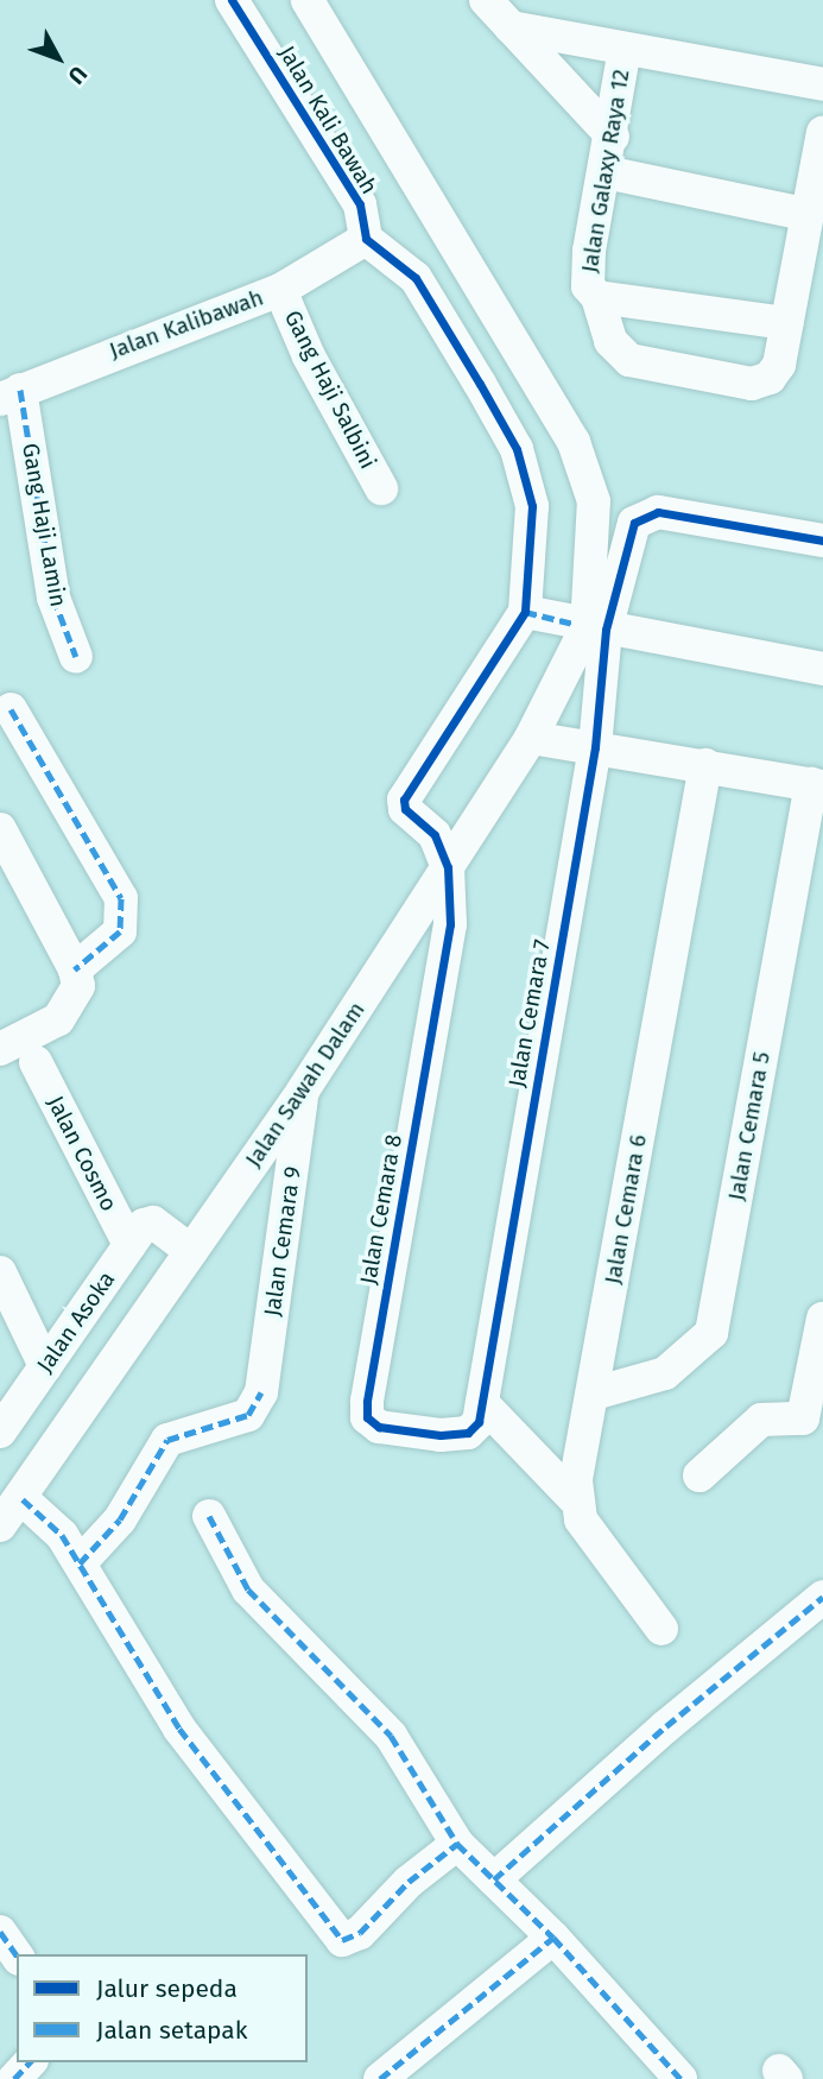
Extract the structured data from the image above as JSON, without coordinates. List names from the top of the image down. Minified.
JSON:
{"streets":{"street":["Jalan Kali Bawah","Jalan Galaxy Raya 12","Jalan Kalibawah","Gang Haji Salbini","Gang Haji Lamin","Jalan Cemara 7","Jalan Sawah Dalam","Jalan Cemara 5","Jalan Cosmo","Jalan Cemara 8","Jalan Cemara 6","Jalan Cemara 9","Jalan Asoka"]},"crossings":[["Jalan Kali Bawah","Jalan Kalibawah"],["Jalan Kalibawah","Gang Haji Salbini"],["Jalan Kalibawah","Gang Haji Lamin"],["Jalan Cemara 7","Jalan Sawah Dalam"],["Jalan Cemara 7","Jalan Cemara 8"],["Jalan Sawah Dalam","Jalan Cemara 8"],["Jalan Sawah Dalam","Jalan Cemara 9"],["Jalan Sawah Dalam","Jalan Asoka"],["Jalan Cemara 5","Jalan Cemara 6"],["Jalan Cosmo","Jalan Asoka"]],"legend":["Jalur sepeda","Jalan setapak"],"north":"bottom right"}
